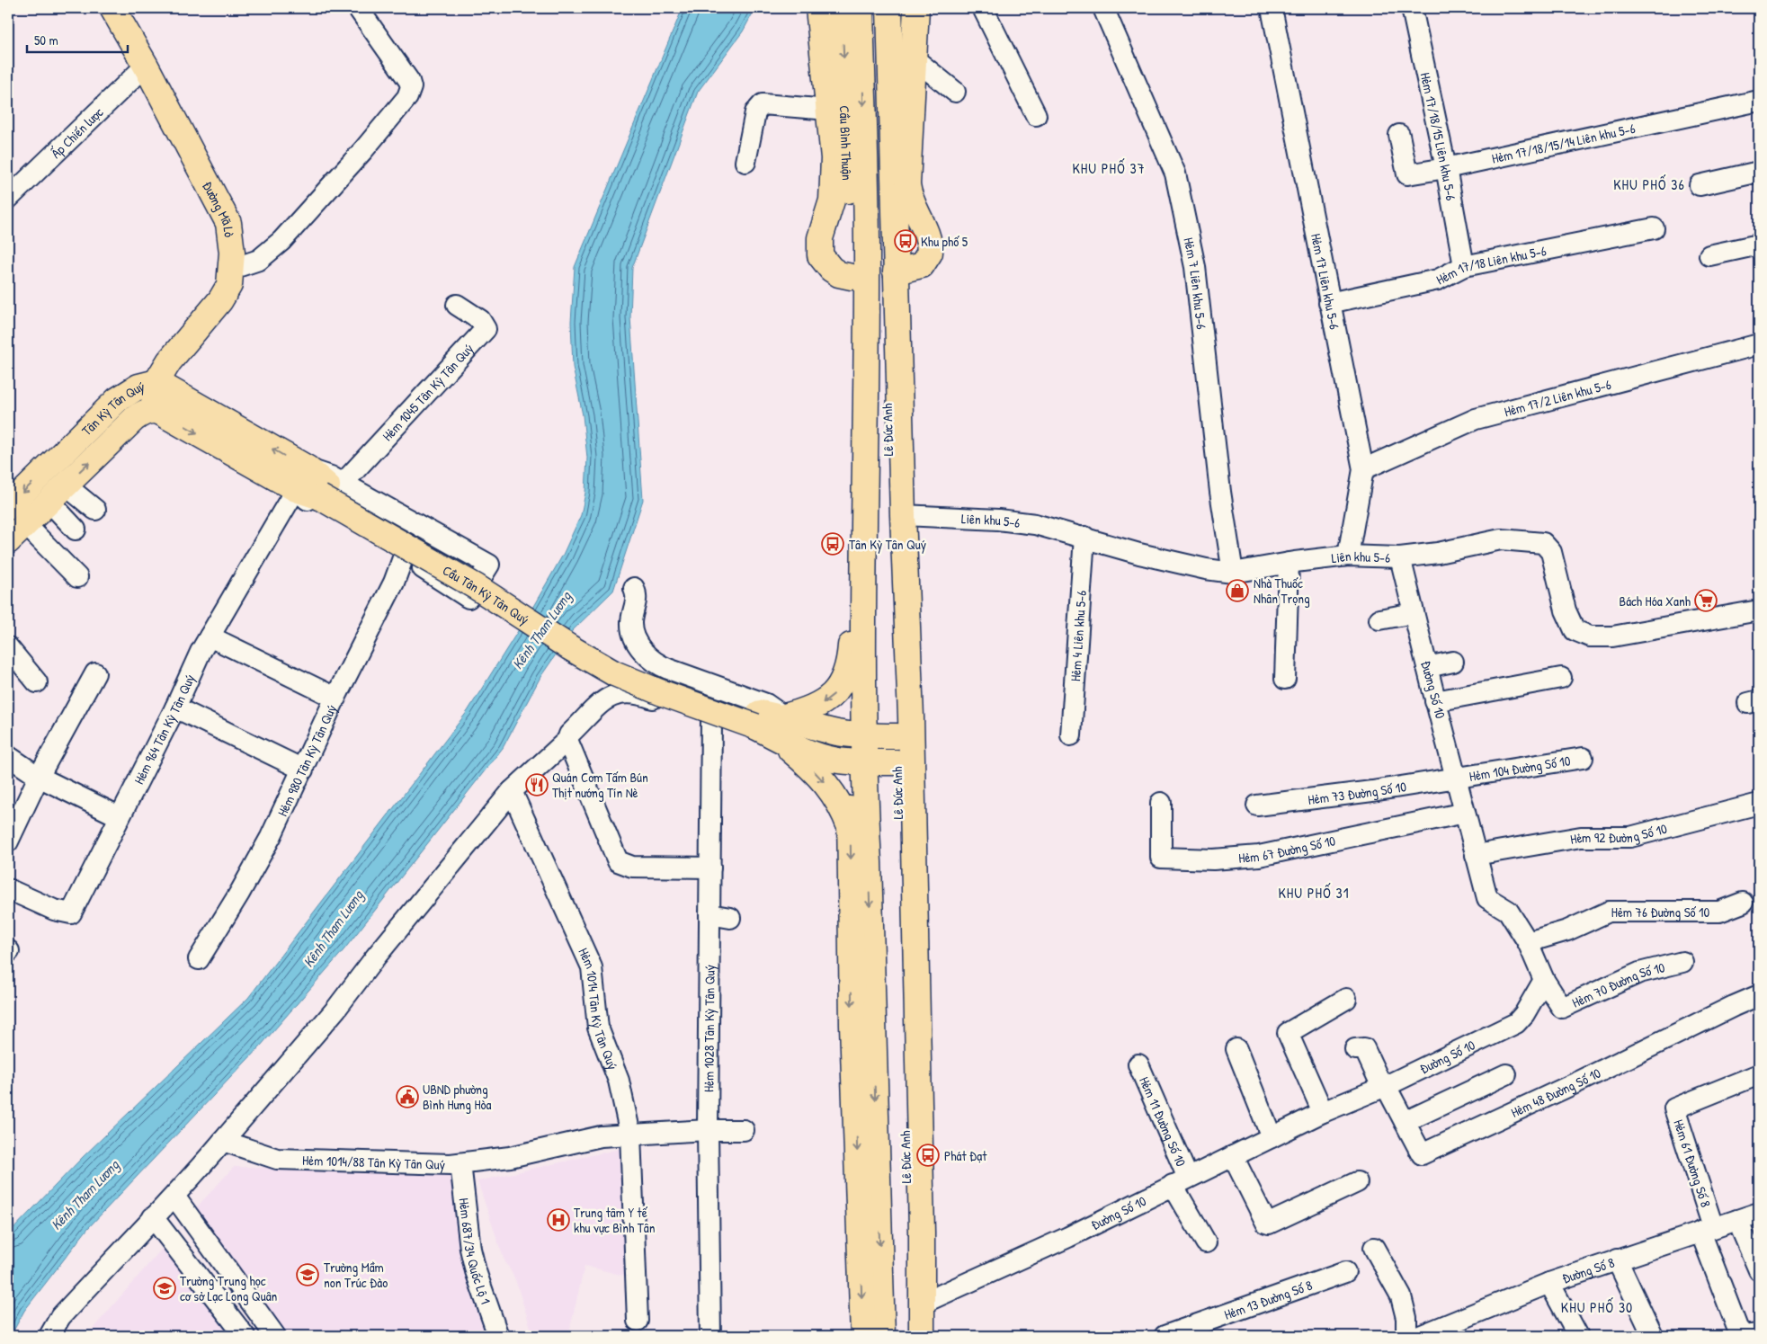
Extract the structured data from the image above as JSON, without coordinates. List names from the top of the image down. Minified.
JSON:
{"streets":{"main road":["Cầu Bình Thuận","Đường Mã Lò","Tân Kỳ Tân Quý","Lê Đức Anh","Cầu Tân Kỳ Tân Quý"],"street":["Ấp Chiến lược","Hẻm 17/18/15 Liên khu 5-6","Hẻm 17/18/15/14 Liên khu 5-6","Hẻm 17/18 Liên khu 5-6","Hẻm 17 Liên khu 5-6","Hẻm 7 Liên khu 5-6","Hẻm 1045 Tân Kỳ Tân Quý","Hẻm 17/2 Liên khu 5-6","Liên khu 5-6","Hẻm 4 Liên khu 5-6","Đường Số 10","Hẻm 964 Tân Kỳ Tân Quý","Hẻm 980 Tân Kỳ Tân Quý","Hẻm 104 Đường Số 10","Hẻm 73 Đường Số 10","Hẻm 92 Đường Số 10","Hẻm 67 Đường Số 10","Hẻm 76 Đường Số 10","Hẻm 70 Đường Số 10","Hẻm 1014 Tân Kỳ Tân Quý","Hẻm 1028 Tân Kỳ Tân Quý","Hẻm 48 Đường Số 10","Hẻm 11 Đường Số 10","Hẻm 1014/88 Tân Kỳ Tân Quý","Hẻm 61 Đường Số 8","Hẻm 687/34 Quốc Lộ 1","Đường Số 8","Hẻm 13 Đường Số 8"]},"crossings":[["Ấp Chiến lược","Đường Mã Lò"],["Hẻm 17/18/15 Liên khu 5-6","Hẻm 17/18/15/14 Liên khu 5-6"],["Hẻm 17/18/15 Liên khu 5-6","Hẻm 17/18 Liên khu 5-6"],["Cầu Bình Thuận","Lê Đức Anh"],["Đường Mã Lò","Tân Kỳ Tân Quý"],["Hẻm 17/18 Liên khu 5-6","Hẻm 17 Liên khu 5-6"],["Hẻm 17 Liên khu 5-6","Hẻm 17/2 Liên khu 5-6"],["Hẻm 17 Liên khu 5-6","Liên khu 5-6"],["Hẻm 7 Liên khu 5-6","Liên khu 5-6"],["Hẻm 1045 Tân Kỳ Tân Quý","Tân Kỳ Tân Quý"],["Hẻm 1045 Tân Kỳ Tân Quý","Cầu Tân Kỳ Tân Quý"],["Tân Kỳ Tân Quý","Cầu Tân Kỳ Tân Quý"],["Tân Kỳ Tân Quý","Hẻm 964 Tân Kỳ Tân Quý"],["Tân Kỳ Tân Quý","Hẻm 980 Tân Kỳ Tân Quý"],["Lê Đức Anh","Liên khu 5-6"],["Lê Đức Anh","Đường Số 10"],["Liên khu 5-6","Hẻm 4 Liên khu 5-6"],["Liên khu 5-6","Đường Số 10"],["Đường Số 10","Hẻm 104 Đường Số 10"],["Đường Số 10","Hẻm 73 Đường Số 10"],["Đường Số 10","Hẻm 92 Đường Số 10"],["Đường Số 10","Hẻm 67 Đường Số 10"],["Đường Số 10","Hẻm 76 Đường Số 10"],["Đường Số 10","Hẻm 70 Đường Số 10"],["Đường Số 10","Hẻm 48 Đường Số 10"],["Đường Số 10","Hẻm 11 Đường Số 10"],["Hẻm 104 Đường Số 10","Hẻm 73 Đường Số 10"],["Hẻm 1014 Tân Kỳ Tân Quý","Hẻm 1014/88 Tân Kỳ Tân Quý"],["Hẻm 1028 Tân Kỳ Tân Quý","Hẻm 1014/88 Tân Kỳ Tân Quý"],["Hẻm 1014/88 Tân Kỳ Tân Quý","Hẻm 687/34 Quốc Lộ 1"],["Hẻm 61 Đường Số 8","Đường Số 8"]],"districts":["KHU PHỐ 37","KHU PHỐ 36","KHU PHỐ 31","KHU PHỐ 30"],"water":["Kênh Tham Lương"],"places":{"bus stop":["Khu phố 5","Tân Kỳ Tân Quý","Phát Đạt"],"shop":["Nhà Thuốc Nhân Trọng"],"supermarket":["Bách Hóa Xanh"],"restaurant":["Quán Cơm Tấm Bún Thịt nướng Tín Nè"],"public building":["UBND phường Bình Hưng Hòa"],"hospital":["Trung tâm Y tế khu vực Bình Tân"],"school or university":["Trường Mầm non Trúc Đào","Trường Trung học cơ sở Lạc Long Quân"]},"scale_bar":"50 m"}
